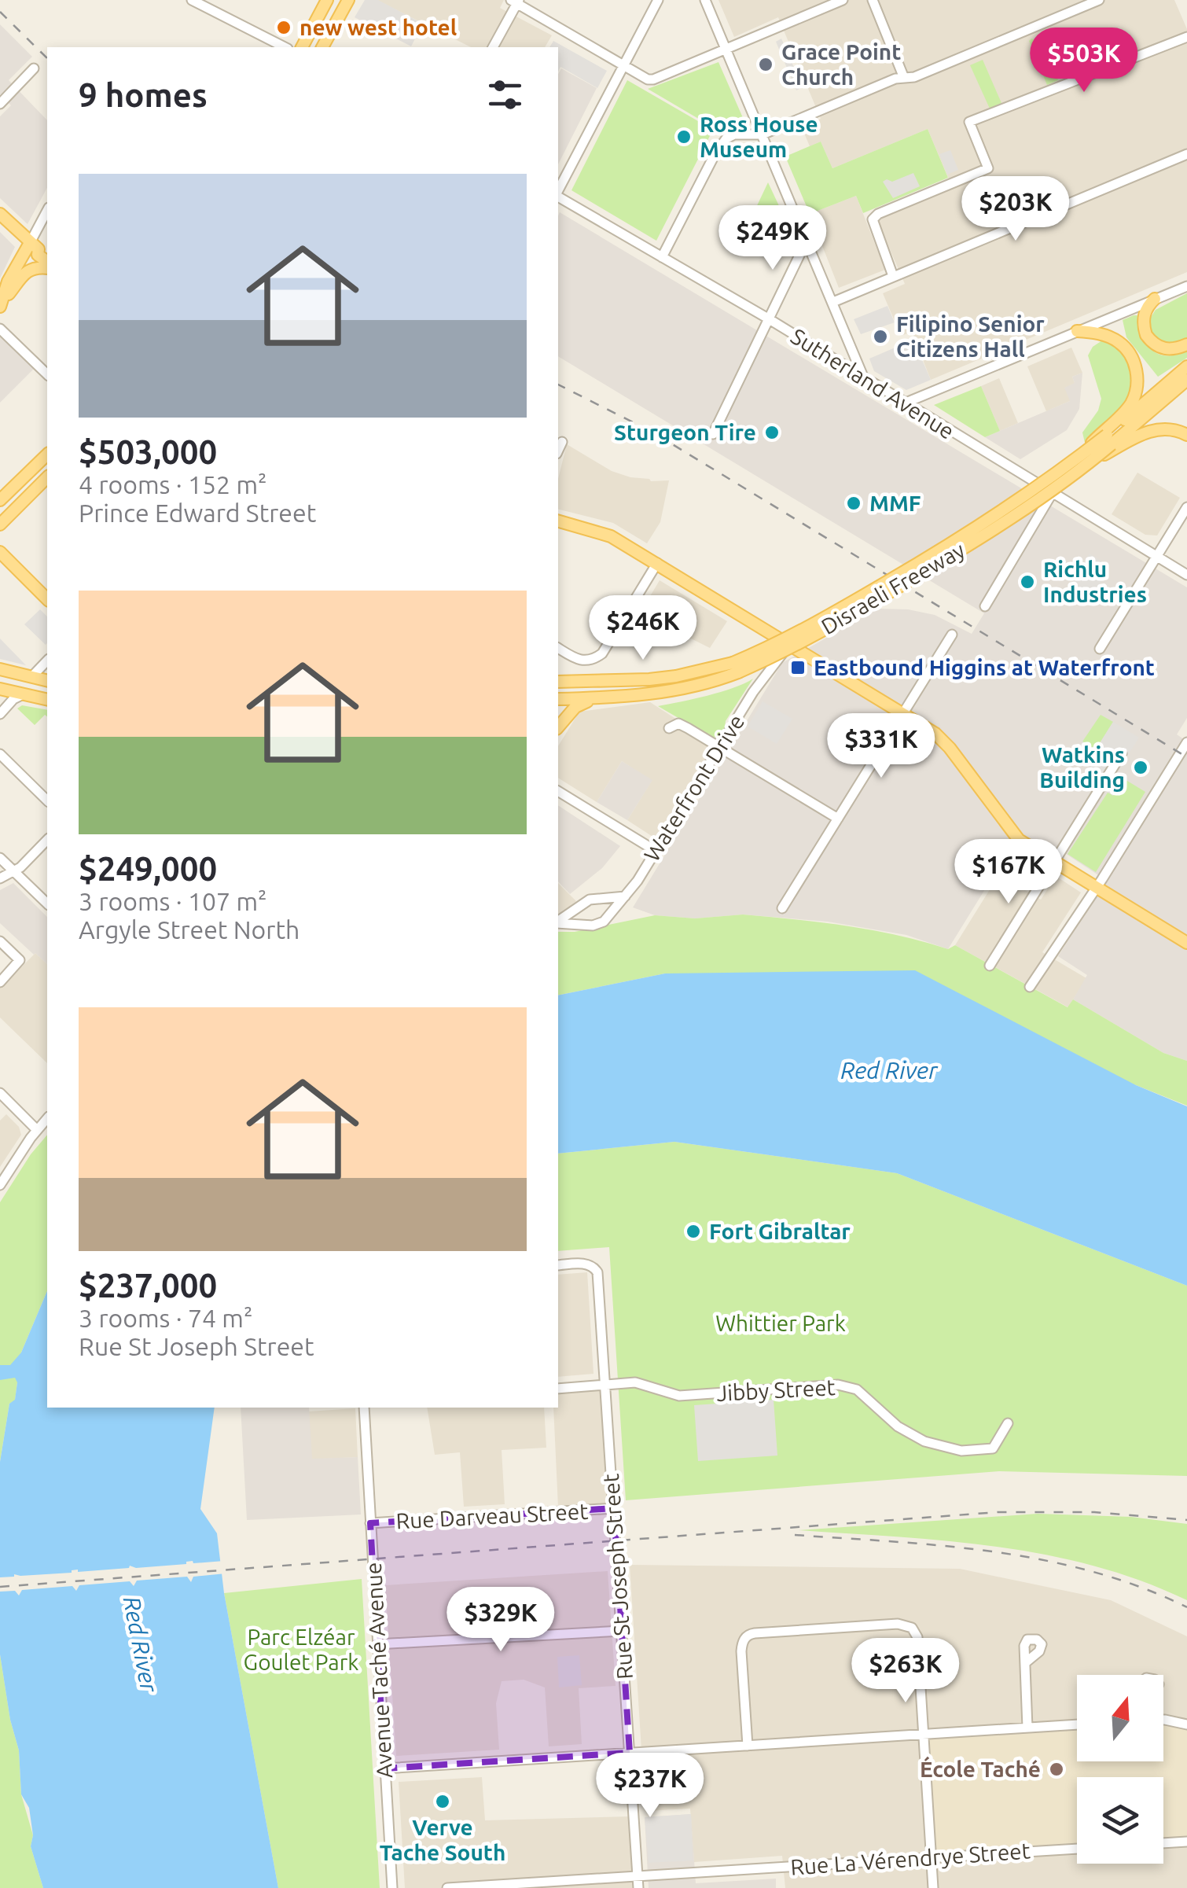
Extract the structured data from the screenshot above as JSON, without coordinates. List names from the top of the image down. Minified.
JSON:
{"streets":{"main road":["Disraeli Freeway"],"street":["Sutherland Avenue","Waterfront Drive","Jibby Street","Rue Darveau Street","Rue St Joseph Street","Avenue Taché Avenue","Rue La Vérendrye Street"]},"crossings":[["Jibby Street","Rue St Joseph Street"],["Rue Darveau Street","Rue St Joseph Street"],["Rue Darveau Street","Avenue Taché Avenue"],["Rue St Joseph Street","Rue La Vérendrye Street"]],"water":["Red River"],"parks":["Whittier Park","Parc Elzéar Goulet Park"],"places":{"other":["new west hotel","Grace Point Church","Ross House Museum","Filipino Senior Citizens Hall","Sturgeon Tire","MMF","Richlu Industries","Watkins Building","Fort Gibraltar","École Taché","Verve Tache South"],"transit":["Eastbound Higgins at Waterfront"]},"north":"top","page":{"price":["$503K","$203K","$249K","$246K","$331K","$167K","$329K","$263K","$237K"],"heading":"9 homes","list":[{"name":"$503,000","note":"4 rooms · 152 m² · Prince Edward Street"},{"name":"$249,000","note":"3 rooms · 107 m² · Argyle Street North"},{"name":"$237,000","note":"3 rooms · 74 m² · Rue St Joseph Street"}]}}
